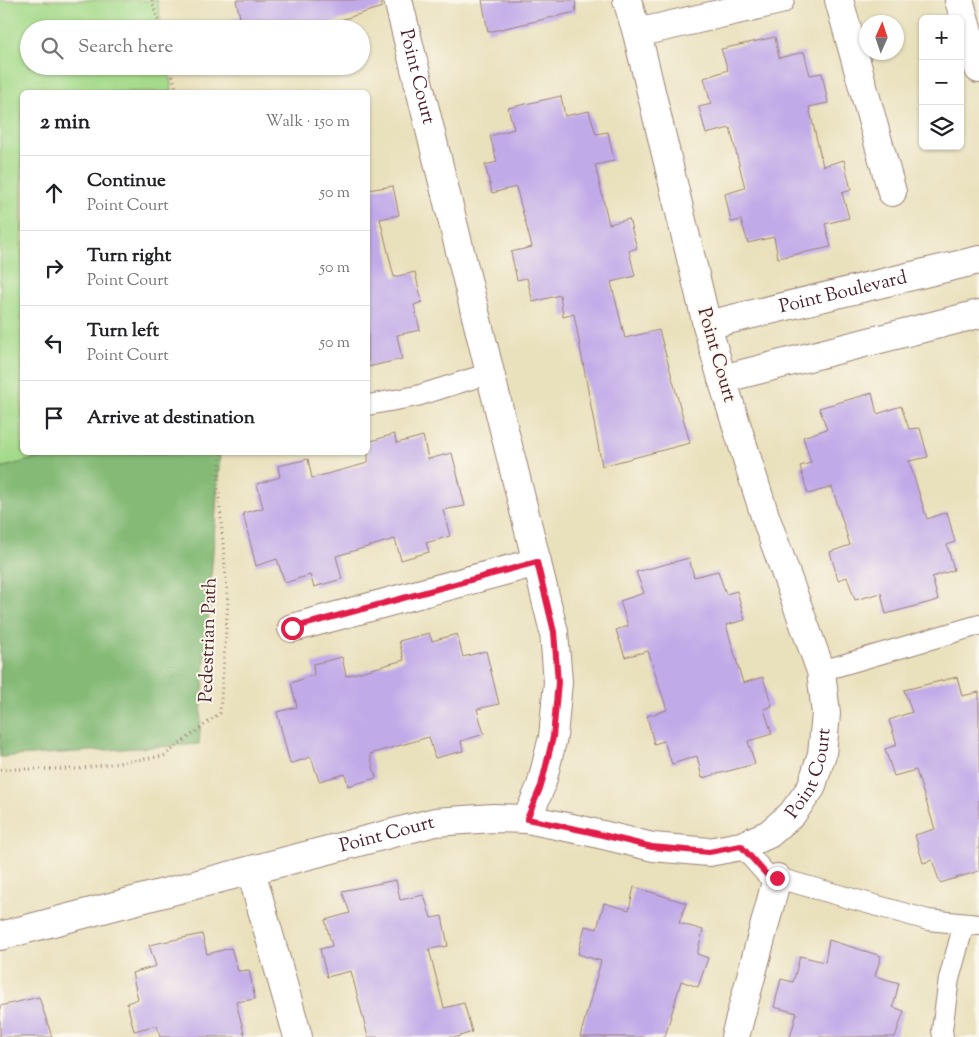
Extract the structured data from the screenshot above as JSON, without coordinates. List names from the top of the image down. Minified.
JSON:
{"streets":{"street":["Point Court","Point Boulevard"],"path":["Pedestrian Path"]},"crossings":[["Point Court","Point Boulevard"]],"north":"top","page":{"map_buttons":["+","−"],"search":"Search here","heading":["2 min","Walk · 150 m"],"list":[["Continue","Point Court","50 m"],["Turn right","Point Court","50 m"],["Turn left","Point Court","50 m"],"Arrive at destination"]}}
